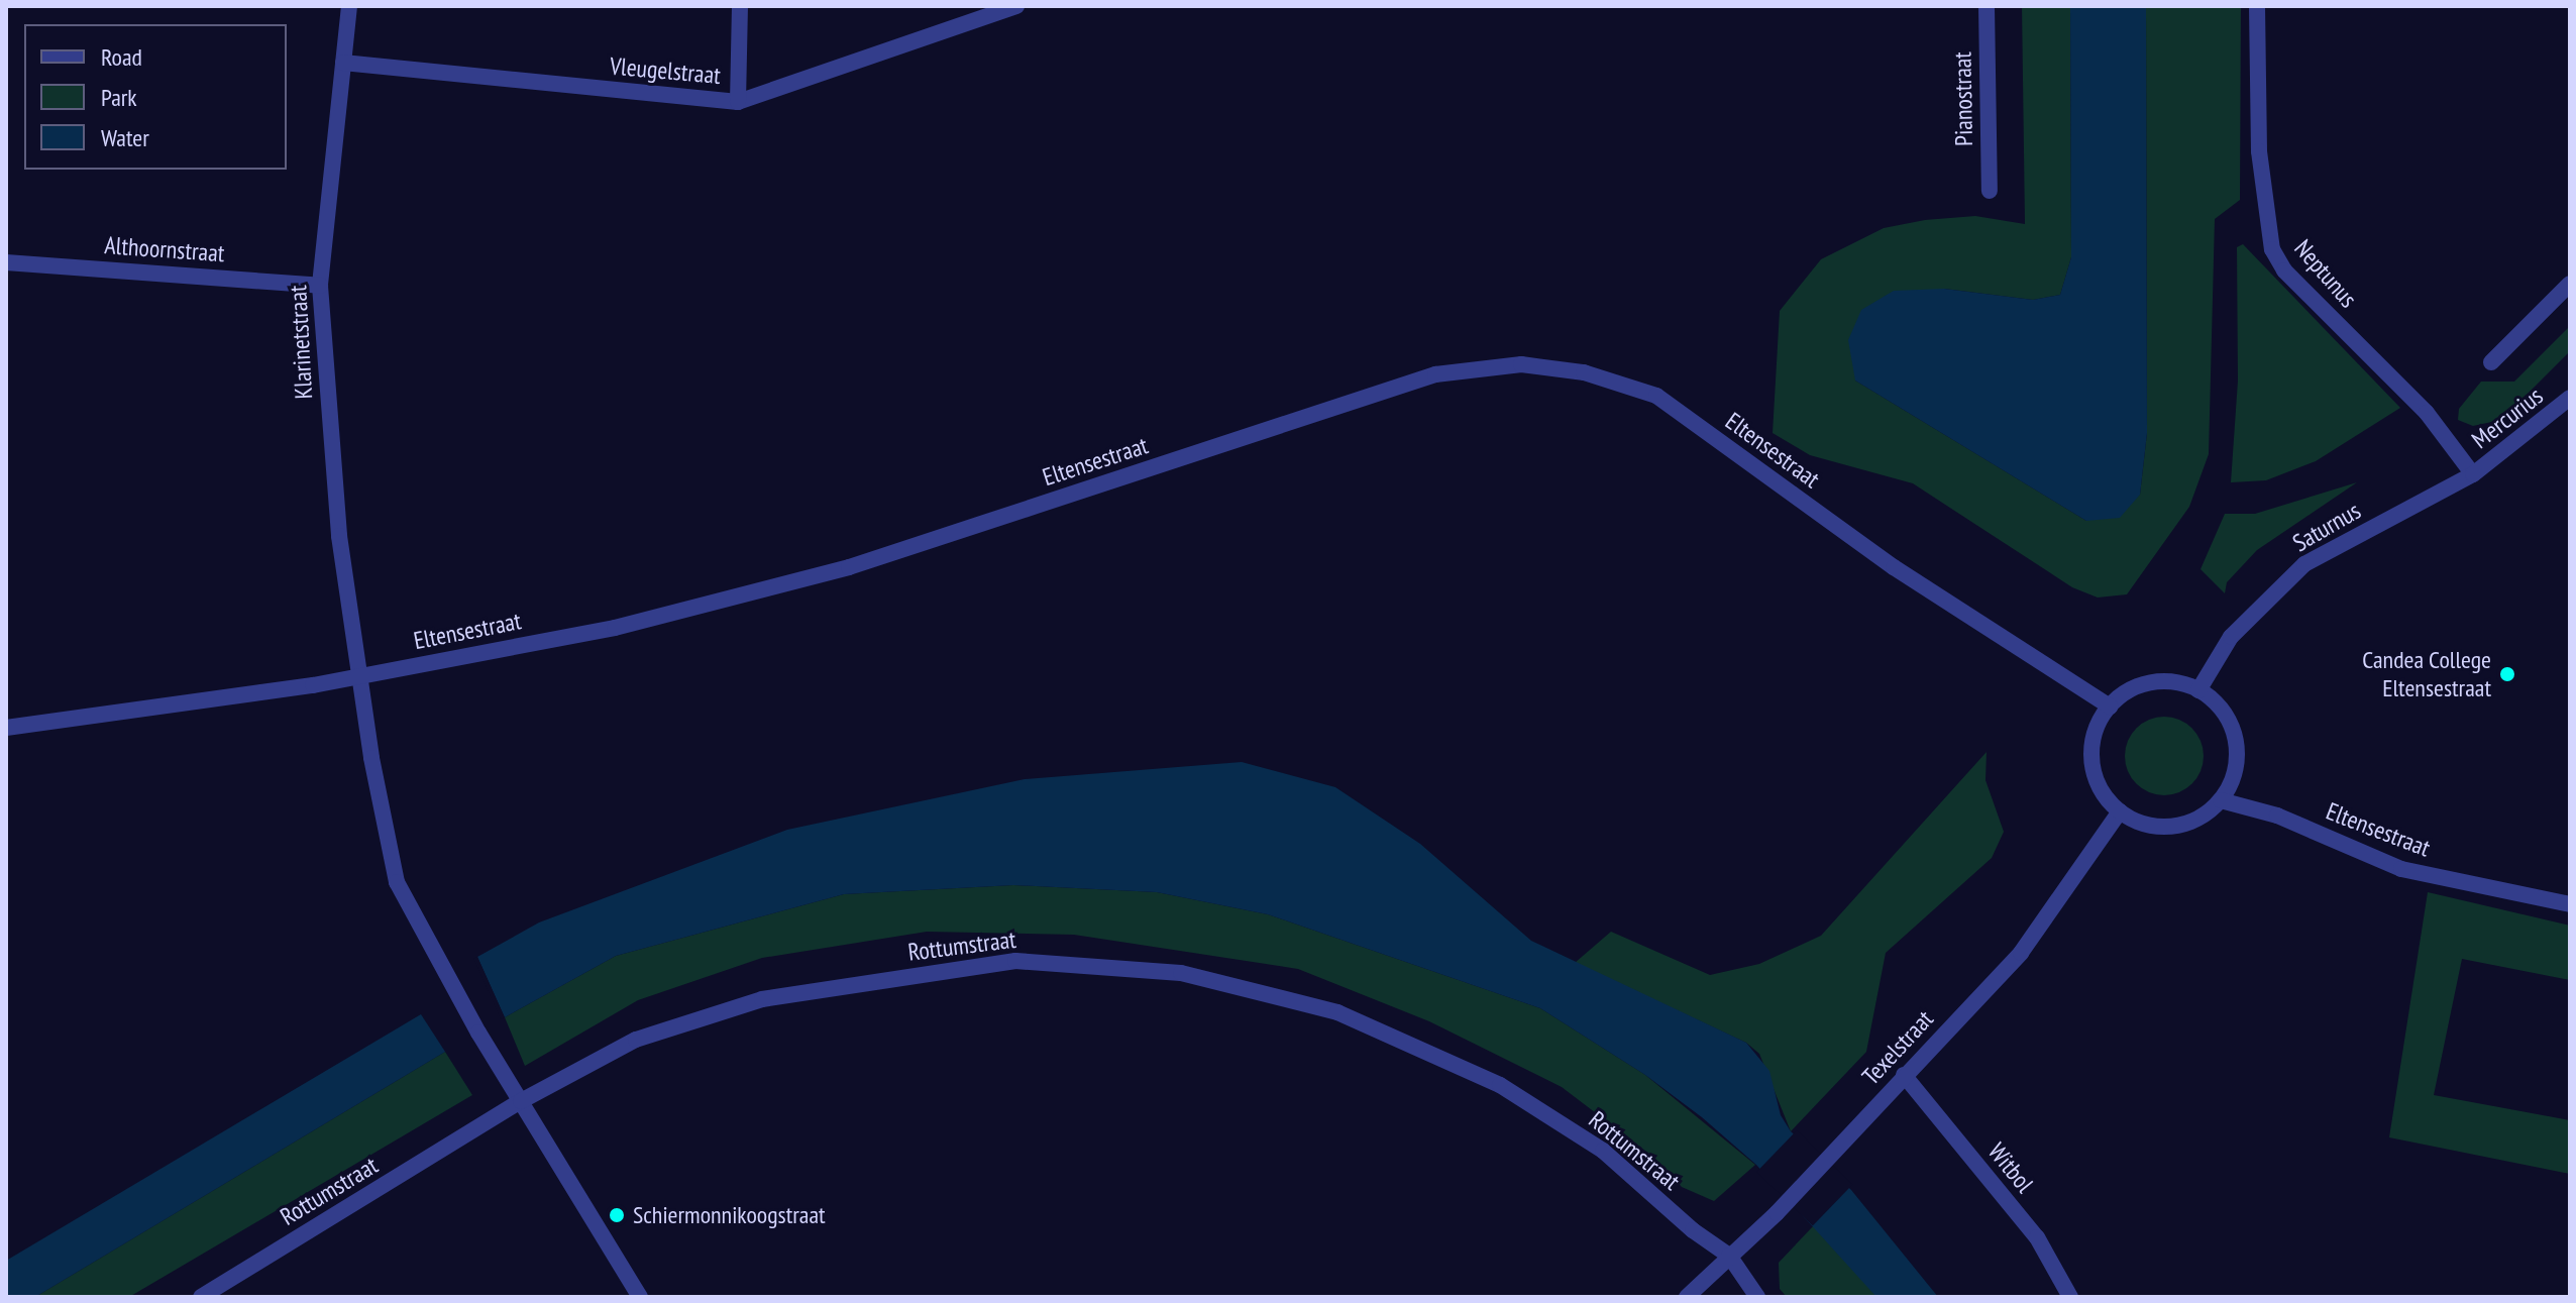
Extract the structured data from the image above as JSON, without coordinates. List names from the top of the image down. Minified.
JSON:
{"streets":{"street":["Vleugelstraat","Pianostraat","Althoornstraat","Neptunus","Klarinetstraat","Mercurius","Eltensestraat","Saturnus","Rottumstraat","Texelstraat","Witbol"]},"crossings":[["Vleugelstraat","Klarinetstraat"],["Althoornstraat","Klarinetstraat"],["Neptunus","Mercurius"],["Neptunus","Saturnus"],["Klarinetstraat","Eltensestraat"],["Mercurius","Saturnus"],["Eltensestraat","Saturnus"],["Eltensestraat","Texelstraat"],["Saturnus","Texelstraat"],["Rottumstraat","Texelstraat"],["Texelstraat","Witbol"]],"places":["Candea College Eltensestraat","Schiermonnikoogstraat"],"legend":["Road","Park","Water"]}
